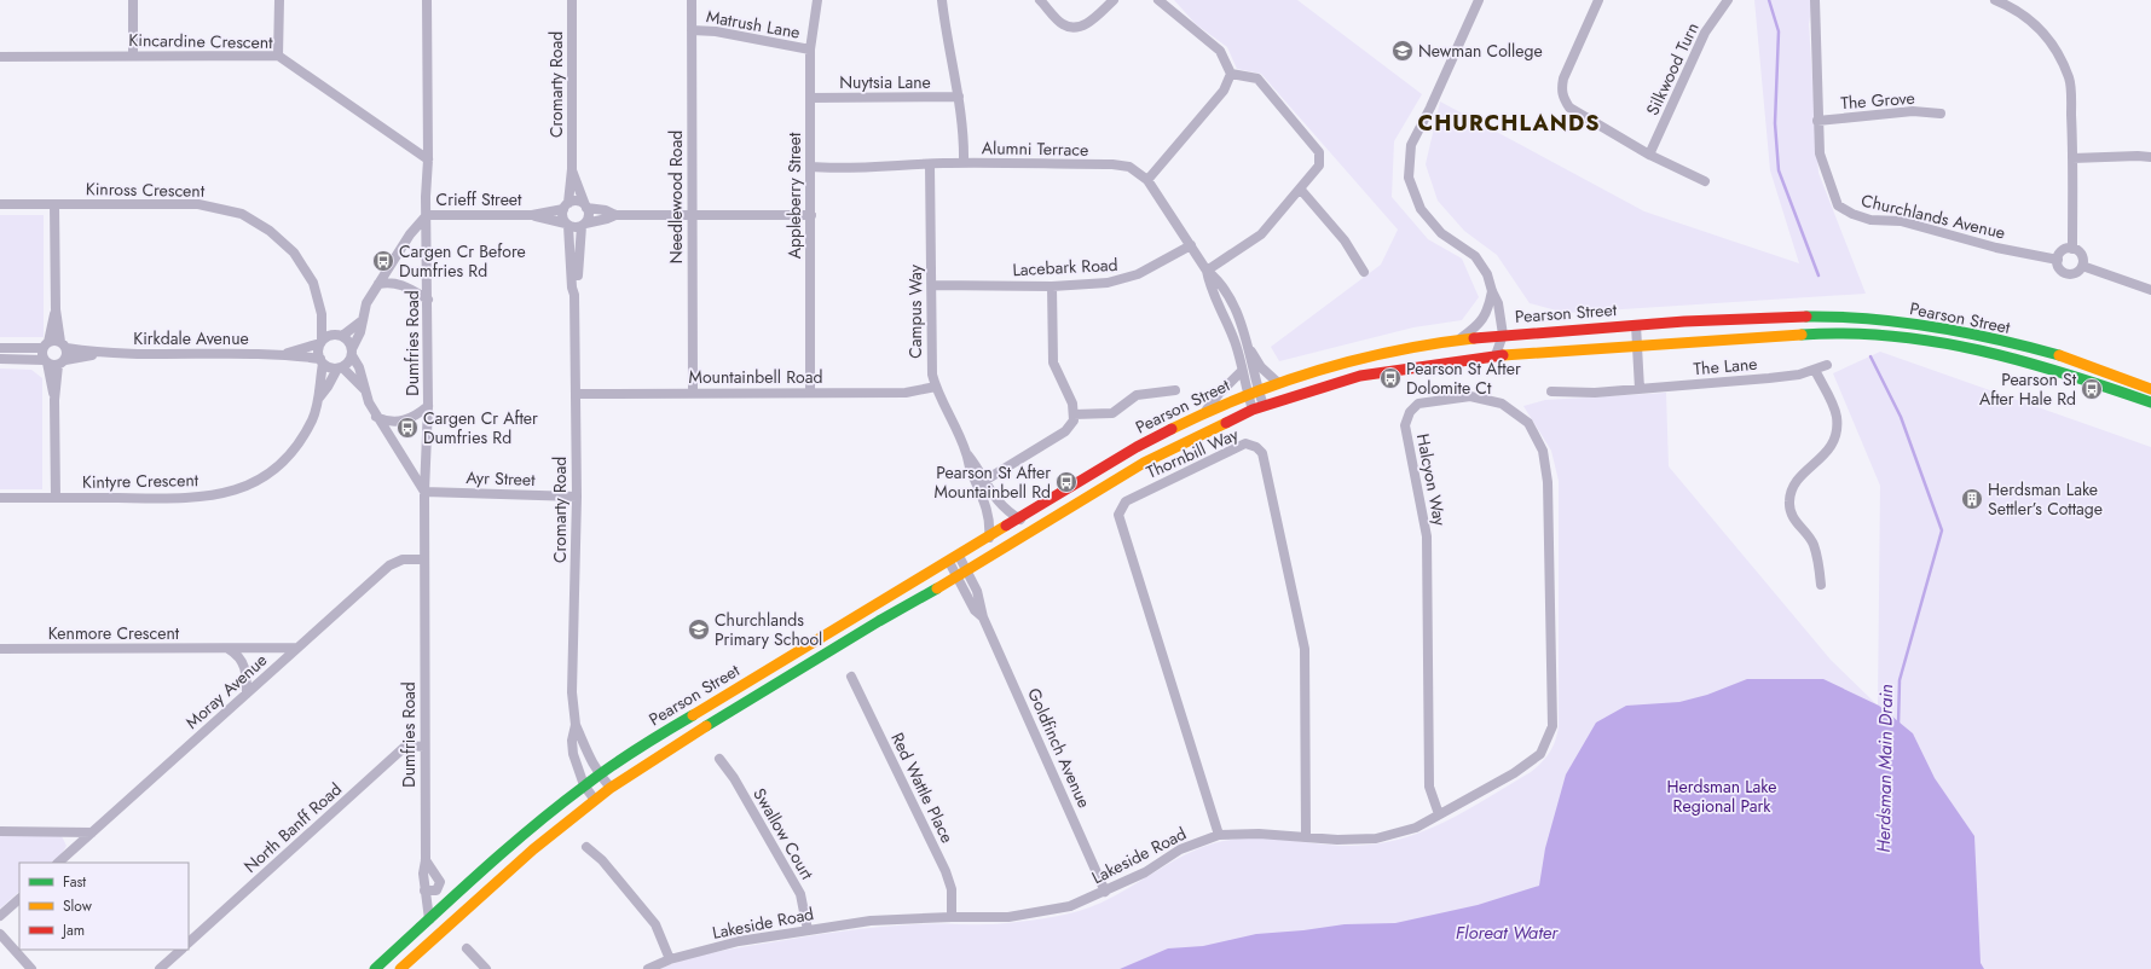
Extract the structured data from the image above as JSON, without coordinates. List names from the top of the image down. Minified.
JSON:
{"streets":{"main road":["Pearson Street"],"street":["Matrush Lane","Kincardine Crescent","Silkwood Turn","Nuytsia Lane","Cromarty Road","The Grove","Alumni Terrace","Kinross Crescent","Appleberry Street","Needlewood Road","Crieff Street","Churchlands Avenue","Lacebark Road","Campus Way","Kirkdale Avenue","Dumfries Road","The Lane","Mountainbell Road","Thornbill Way","Ayr Street","Halcyon Way","Kintyre Crescent","Kenmore Crescent","Moray Avenue","Goldfinch Avenue","Red Wattle Place","North Banff Road","Swallow Court","Lakeside Road"]},"crossings":[["Matrush Lane","Appleberry Street"],["Matrush Lane","Needlewood Road"],["Kincardine Crescent","Dumfries Road"],["Nuytsia Lane","Appleberry Street"],["Cromarty Road","Crieff Street"],["Cromarty Road","Pearson Street"],["Cromarty Road","Mountainbell Road"],["Cromarty Road","Ayr Street"],["The Grove","Churchlands Avenue"],["Alumni Terrace","Appleberry Street"],["Alumni Terrace","Lacebark Road"],["Alumni Terrace","Campus Way"],["Alumni Terrace","Pearson Street"],["Kinross Crescent","Kirkdale Avenue"],["Kinross Crescent","Kintyre Crescent"],["Appleberry Street","Mountainbell Road"],["Needlewood Road","Mountainbell Road"],["Crieff Street","Dumfries Road"],["Lacebark Road","Campus Way"],["Campus Way","Pearson Street"],["Campus Way","Mountainbell Road"],["Pearson Street","Dumfries Road"],["Pearson Street","Goldfinch Avenue"],["Kirkdale Avenue","Kintyre Crescent"],["Dumfries Road","Ayr Street"],["Dumfries Road","Moray Avenue"],["Dumfries Road","North Banff Road"],["Thornbill Way","Lakeside Road"],["Halcyon Way","Lakeside Road"],["Kenmore Crescent","Moray Avenue"],["Goldfinch Avenue","Lakeside Road"],["Red Wattle Place","Lakeside Road"],["Swallow Court","Lakeside Road"]],"districts":["CHURCHLANDS"],"water":["Herdsman Main Drain","Floreat Water"],"parks":["Herdsman Lake Regional Park"],"places":{"school or university":["Newman College","Churchlands Primary School"],"bus stop":["Cargen Cr Before Dumfries Rd","Pearson St After Dolomite Ct","Pearson St After Hale Rd","Cargen Cr After Dumfries Rd","Pearson St After Mountainbell Rd"],"building":["Herdsman Lake Settler’s Cottage"]},"legend":["Fast","Slow","Jam"]}
